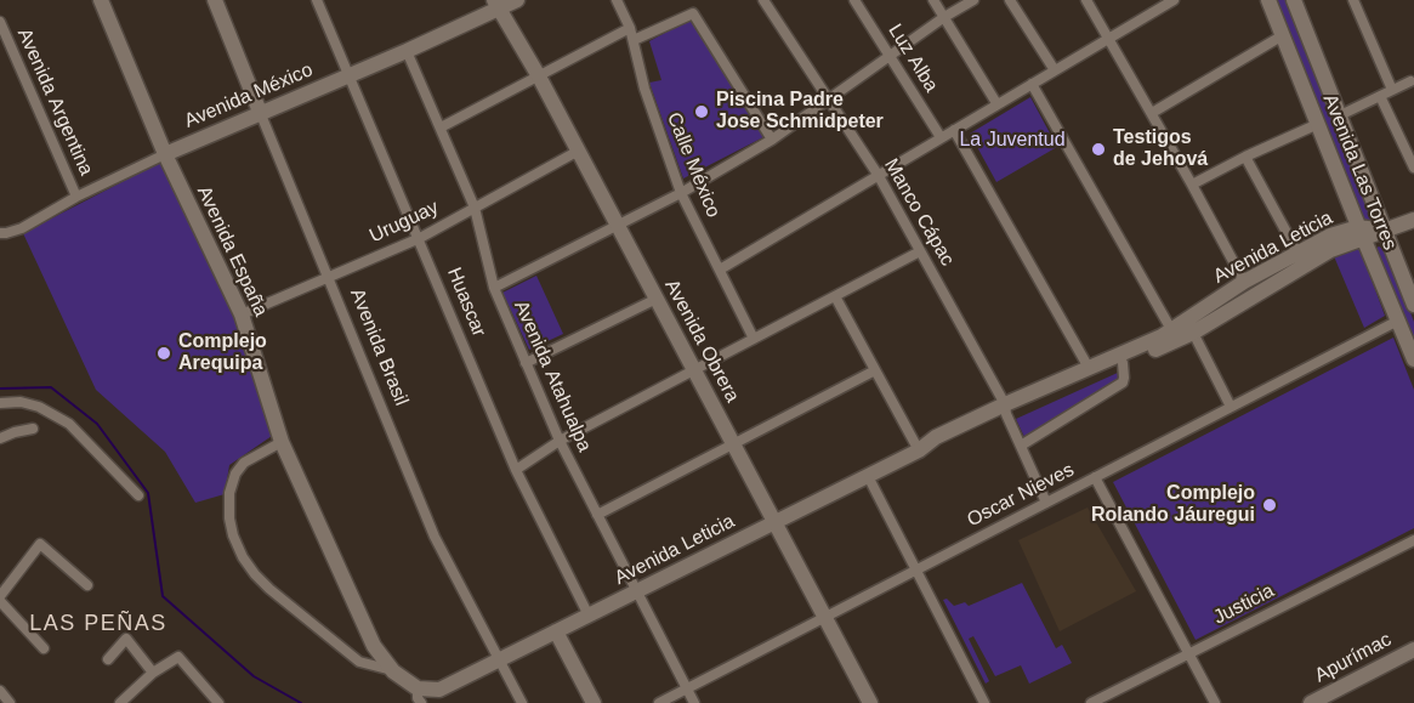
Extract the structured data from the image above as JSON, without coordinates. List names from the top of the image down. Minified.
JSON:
{"streets":{"street":["Luz Alba","Avenida México","Avenida Argentina","Calle México","Avenida Las Torres","Manco Cápac","Uruguay","Avenida Leticia","Avenida España","Huascar","Avenida Obrera","Avenida Brasil","Avenida Atahualpa","Oscar Nieves","Justicia","Apurímac"]},"crossings":[["Avenida México","Avenida Argentina"],["Avenida México","Avenida España"],["Avenida México","Huascar"],["Avenida México","Avenida Obrera"],["Avenida México","Avenida Brasil"],["Avenida México","Avenida Atahualpa"],["Avenida Las Torres","Avenida Leticia"],["Avenida Las Torres","Oscar Nieves"],["Manco Cápac","Avenida Leticia"],["Manco Cápac","Oscar Nieves"],["Uruguay","Avenida España"],["Uruguay","Huascar"],["Uruguay","Avenida Obrera"],["Uruguay","Avenida Brasil"],["Uruguay","Avenida Atahualpa"],["Avenida Leticia","Avenida España"],["Avenida Leticia","Huascar"],["Avenida Leticia","Avenida Obrera"],["Avenida Leticia","Avenida Brasil"],["Avenida Leticia","Avenida Atahualpa"],["Avenida Obrera","Oscar Nieves"],["Avenida Atahualpa","Oscar Nieves"]],"districts":["LAS PEÑAS"],"parks":["La Juventud"],"places":["Piscina Padre Jose Schmidpeter","Testigos de Jehová","Complejo Arequipa","Complejo Rolando Jáuregui"]}
